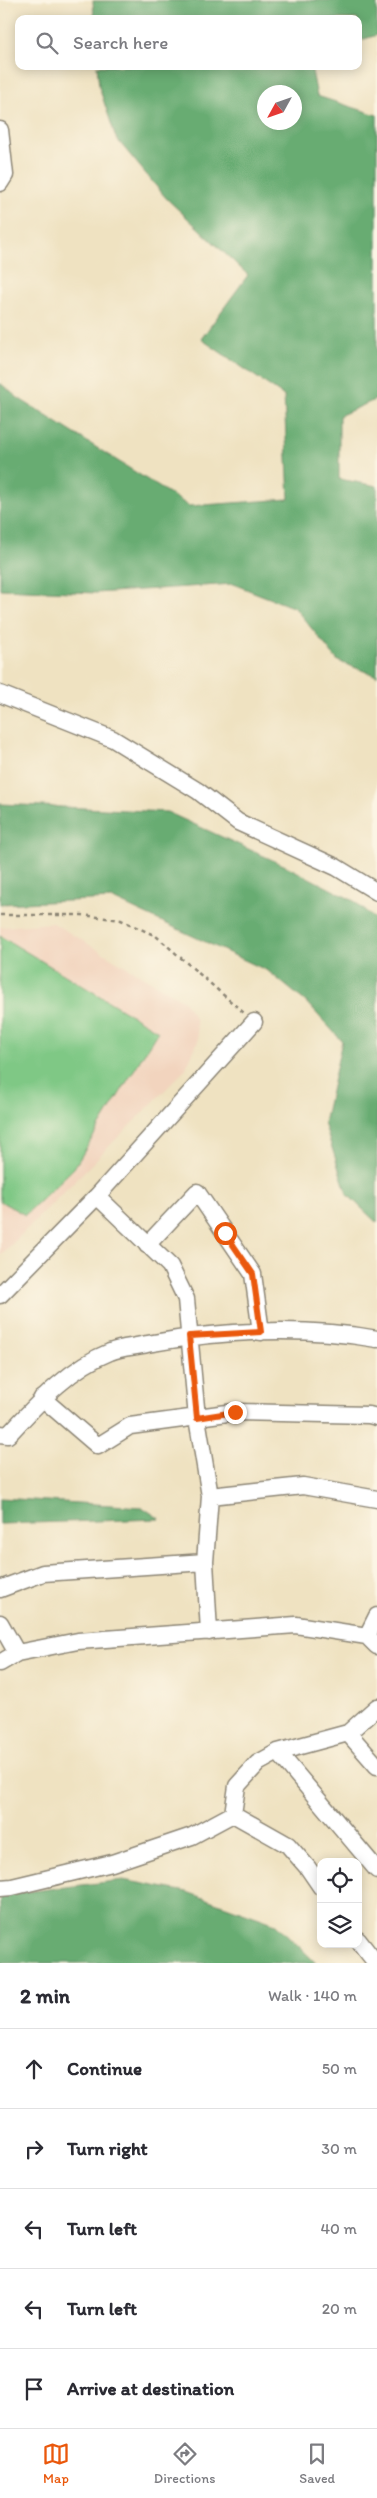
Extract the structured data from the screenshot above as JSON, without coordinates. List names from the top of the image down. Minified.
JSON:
{"north":"bottom left","page":{"search":"Search here","heading":["2 min","Walk · 140 m"],"list":[["Continue","50 m"],["Turn right","30 m"],["Turn left","40 m"],["Turn left","20 m"],"Arrive at destination"],"nav":["Map","Directions","Saved"]}}
